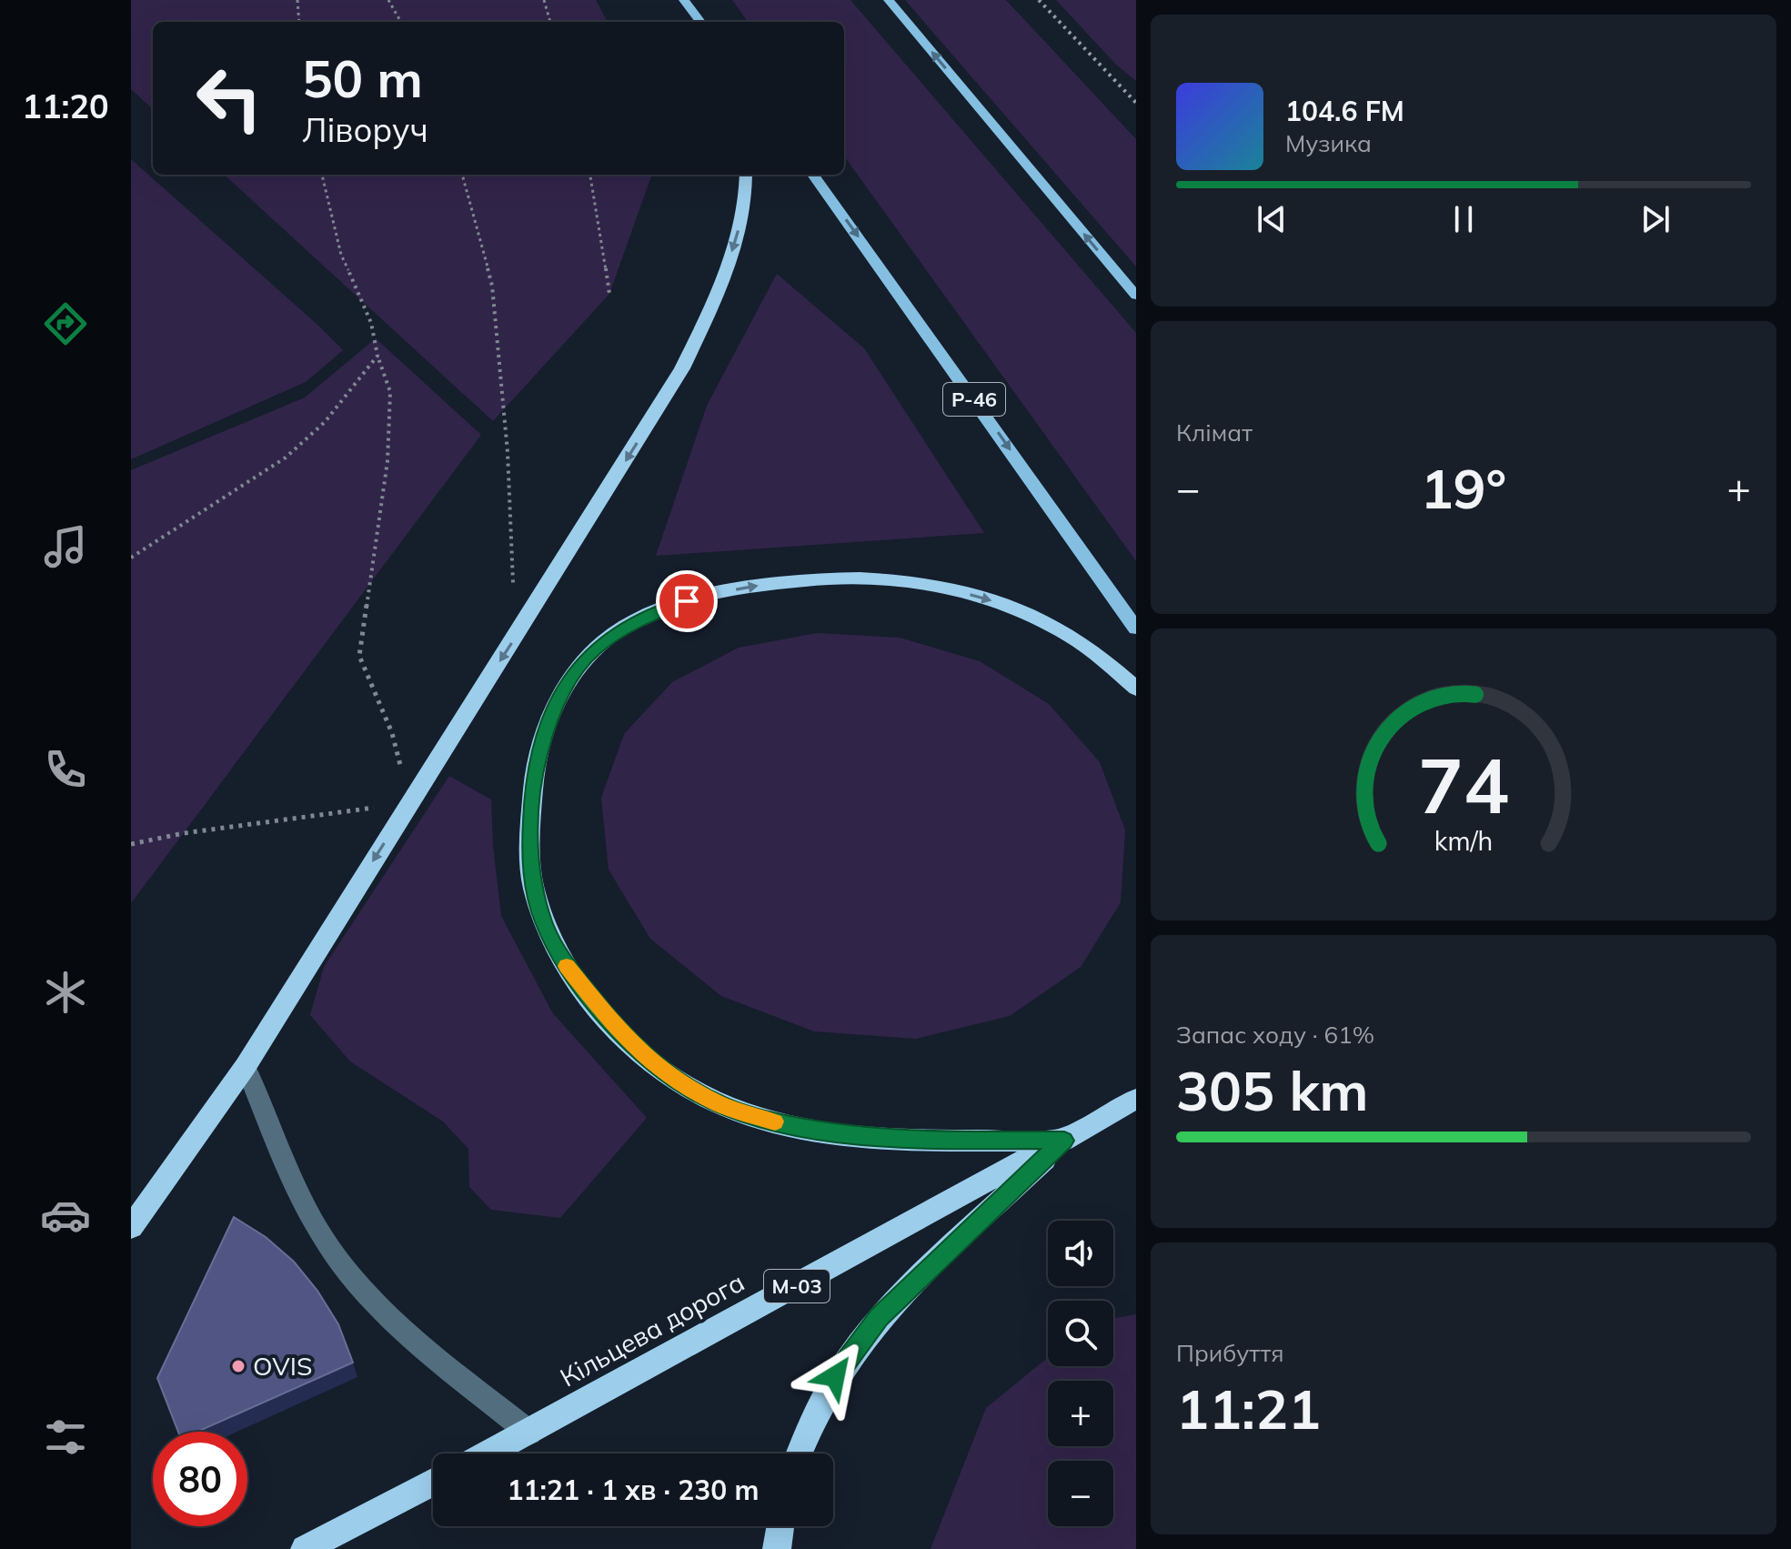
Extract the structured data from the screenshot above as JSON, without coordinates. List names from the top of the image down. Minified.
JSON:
{"streets":{"highway":["М-03","Кільцева дорога"],"main road":["Р-46"]},"places":["OVIS"],"page":{"tabs":"11:20","turn":["50 m","Ліворуч"],"song":["104.6 FM","Музика"],"tile":["Клімат",["Запас ходу · 61%","305 km"],["Прибуття","11:21"]],"heat":["−","19°","+"],"map_buttons":["+","−"],"limit":"80","trip":"11:21 · 1 хв · 230 m","gauge":["74","km/h"]}}
